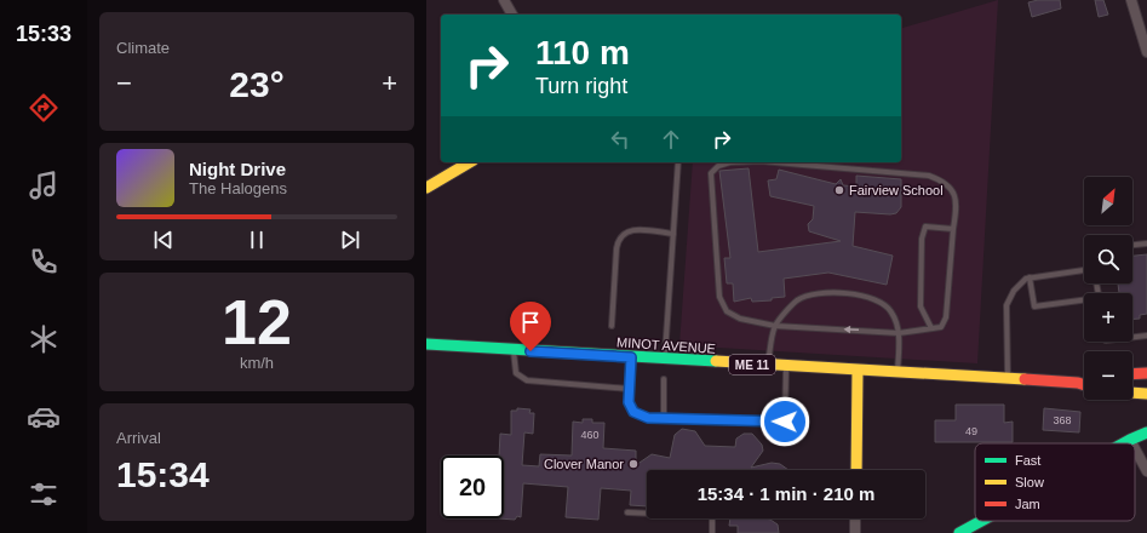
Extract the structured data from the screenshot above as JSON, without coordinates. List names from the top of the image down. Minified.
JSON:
{"streets":{"main road":["MINOT AVENUE","ME 11"]},"places":["Fairview School","Clover Manor"],"house_numbers":["368","49","460"],"legend":["Fast","Slow","Jam"],"north":"top right","page":{"tabs":"15:33","tile":["Climate",["12","km/h"],["Arrival","15:34"]],"turn":["110 m","Turn right"],"heat":["−","23°","+"],"song":["Night Drive","The Halogens"],"map_buttons":["+","−"],"limit":"20","trip":"15:34 · 1 min · 210 m"}}
